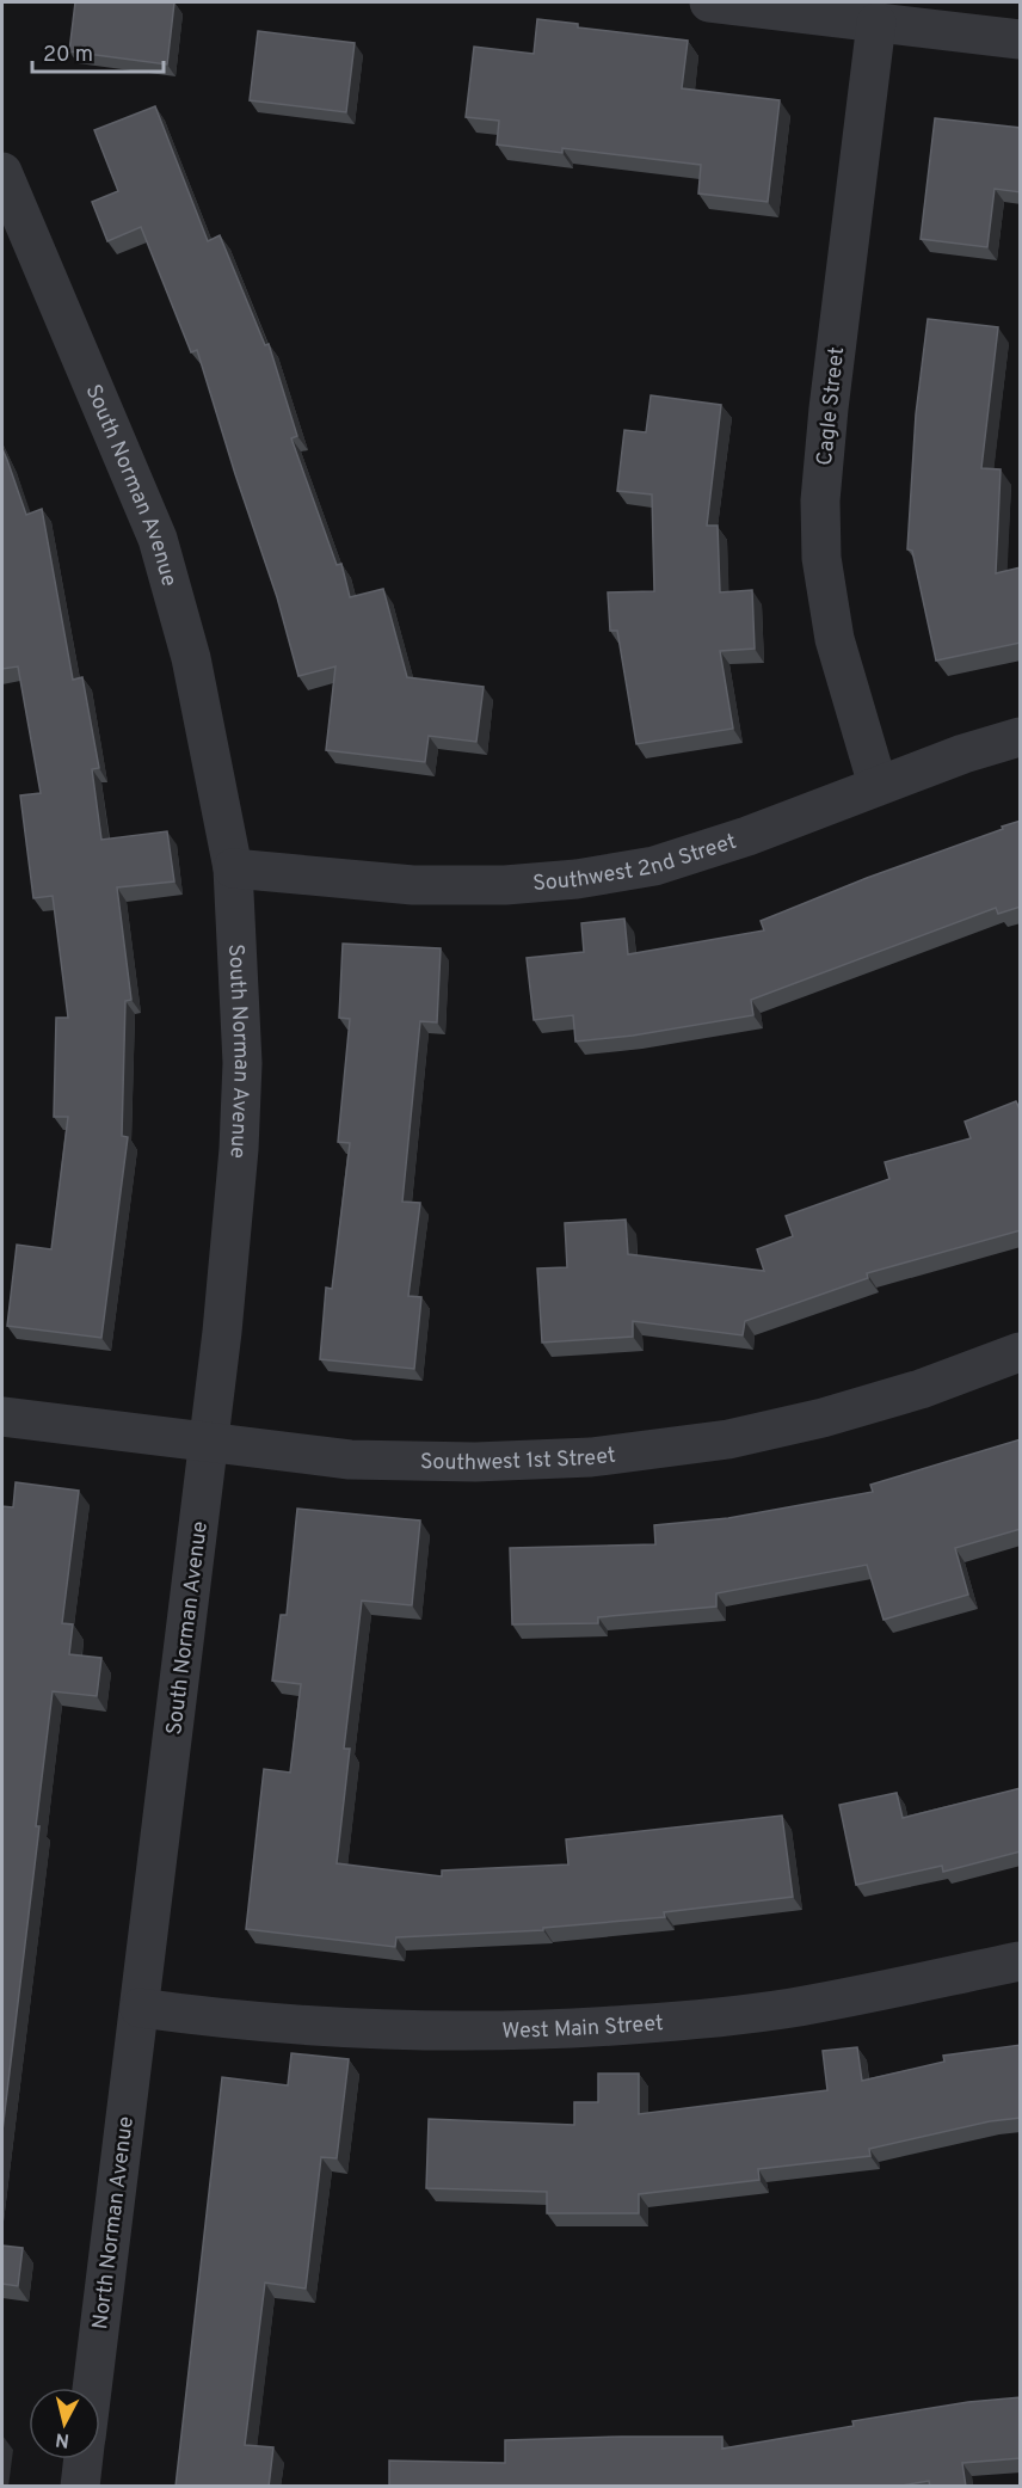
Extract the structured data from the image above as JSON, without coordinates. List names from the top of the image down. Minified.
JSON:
{"streets":{"street":["Cagle Street","South Norman Avenue","Southwest 2nd Street","Southwest 1st Street","West Main Street","North Norman Avenue"]},"crossings":[["Cagle Street","Southwest 2nd Street"],["South Norman Avenue","Southwest 2nd Street"],["South Norman Avenue","Southwest 1st Street"],["South Norman Avenue","West Main Street"],["South Norman Avenue","North Norman Avenue"],["West Main Street","North Norman Avenue"]],"scale_bar":"20 m","north":"bottom"}
